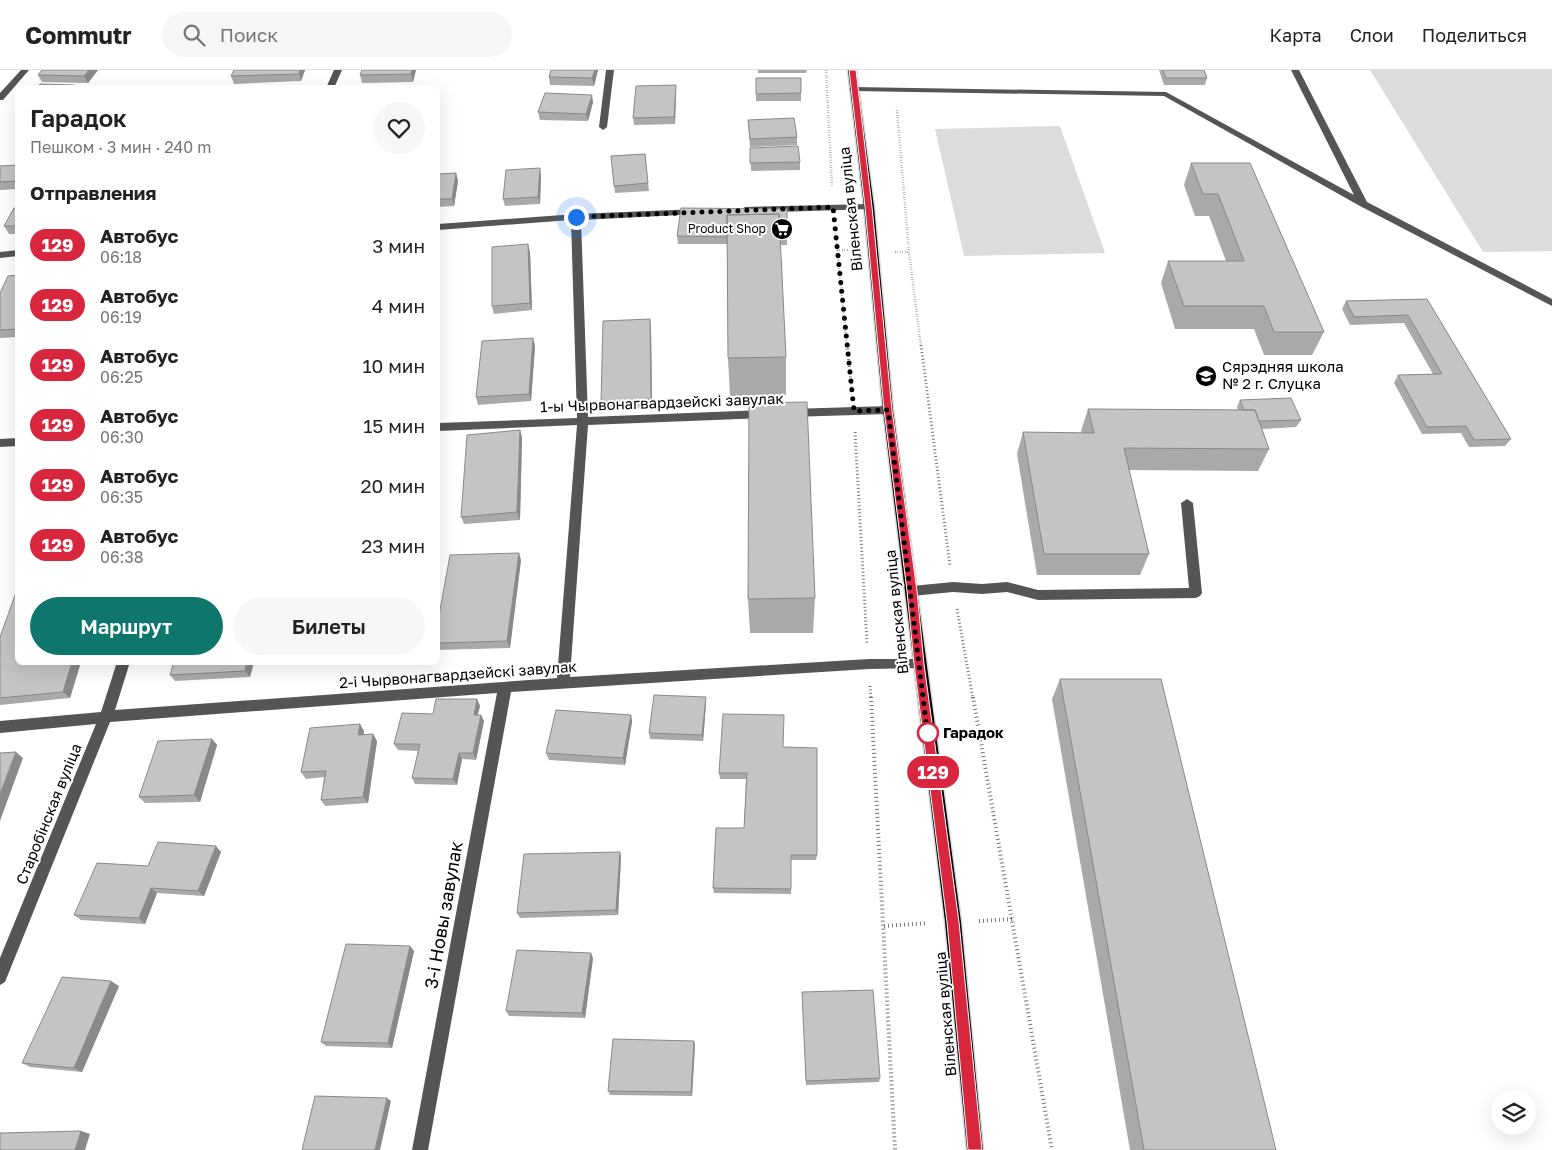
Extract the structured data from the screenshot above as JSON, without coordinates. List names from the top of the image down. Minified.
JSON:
{"streets":{"main road":["Віленская вуліца"],"street":["1-ы Чырвонагвардзейскі завулак","2-і Чырвонагвардзейскі завулак","Старобінская вуліца","3-і Новы завулак"]},"crossings":[["Віленская вуліца","1-ы Чырвонагвардзейскі завулак"],["Віленская вуліца","2-і Чырвонагвардзейскі завулак"],["2-і Чырвонагвардзейскі завулак","Старобінская вуліца"],["2-і Чырвонагвардзейскі завулак","3-і Новы завулак"]],"places":{"supermarket":["Product Shop"],"school or university":["Сярэдняя школа № 2 г. Слуцка"],"other":["Гарадок"]},"lines":["bus line 129"],"page":{"header":"Commutr","search":"Поиск","nav":["Карта","Слои","Поделиться"],"on_map":"129","heading":[["Гарадок","Пешком · 3 мин · 240 m"],"Отправления"],"list":[{"mark":"129","name":"Автобус","note":"06:18","value":"3 мин"},{"mark":"129","name":"Автобус","note":"06:19","value":"4 мин"},{"mark":"129","name":"Автобус","note":"06:25","value":"10 мин"},{"mark":"129","name":"Автобус","note":"06:30","value":"15 мин"},{"mark":"129","name":"Автобус","note":"06:35","value":"20 мин"},{"mark":"129","name":"Автобус","note":"06:38","value":"23 мин"}],"buttons":["Маршрут","Билеты"]}}
